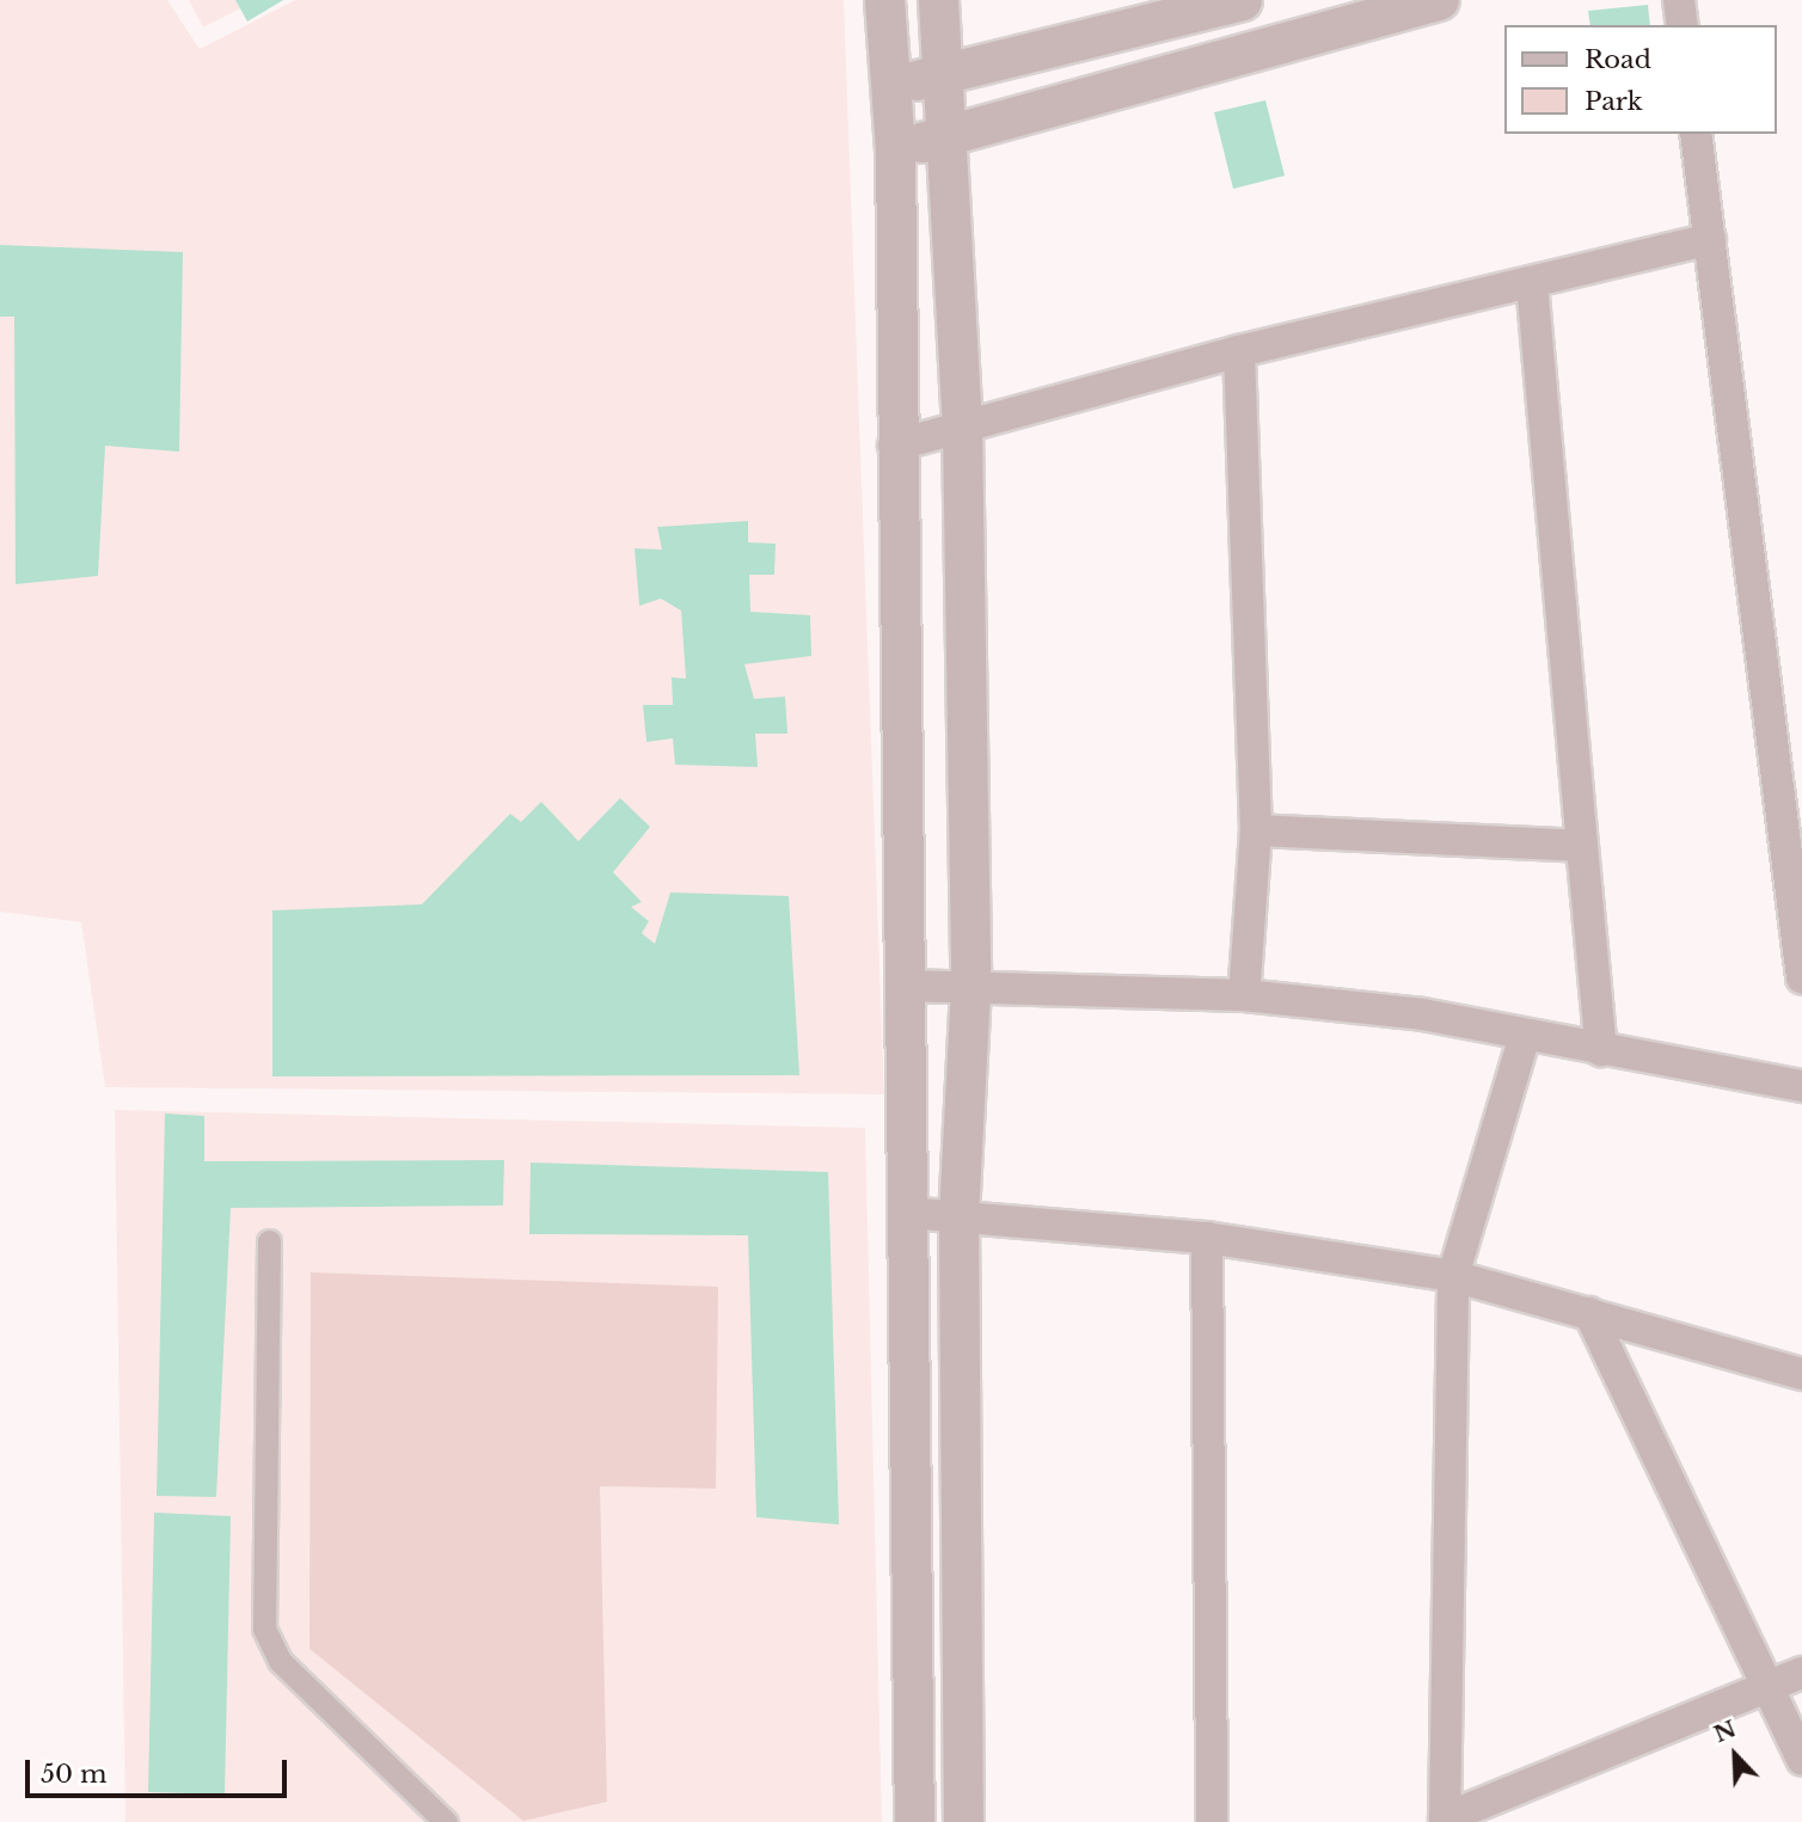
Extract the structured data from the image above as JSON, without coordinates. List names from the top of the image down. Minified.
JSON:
{"legend":["Road","Park"],"scale_bar":"50 m","north":"top left"}
